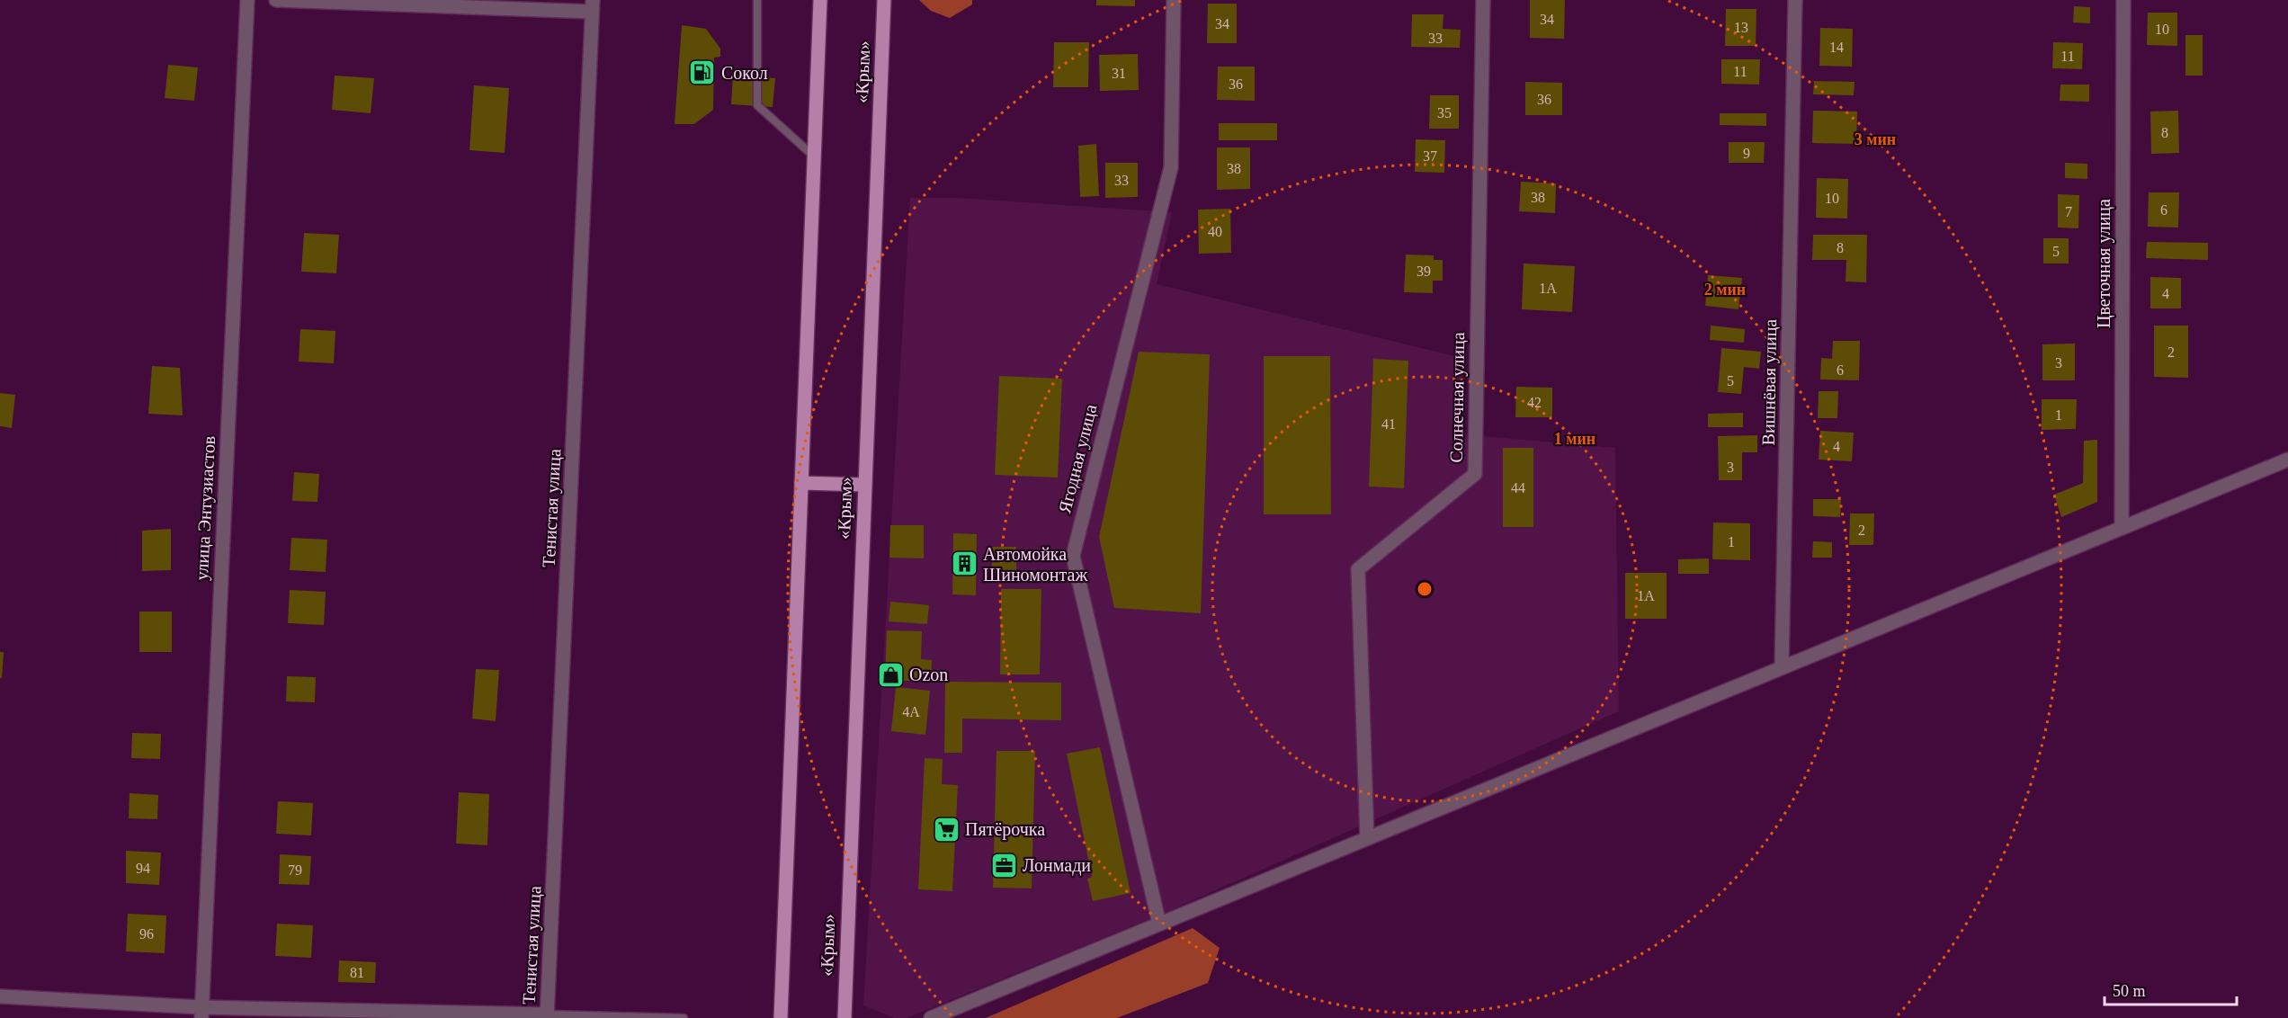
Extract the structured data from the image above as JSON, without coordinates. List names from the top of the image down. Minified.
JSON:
{"streets":{"main road":["«Крым»"],"street":["Цветочная улица","Вишнёвая улица","Солнечная улица","Ягодная улица","улица Энтузиастов","Тенистая улица"]},"places":{"fuel station":["Сокол"],"building":["Автомойка Шиномонтаж"],"shop":["Ozon"],"supermarket":["Пятёрочка"],"office":["Лонмади"]},"house_numbers":["34","34","13","10","33","14","11","11","31","36","36","35","8","9","37","38","33","38","10","6","7","40","8","5","39","1А","4","2","3","6","5","42","1","41","4","3","44","2","1","1А","4А","94","79","96","81"],"scale_bar":"50 m","rings":["3 мин","2 мин","1 мин"]}
